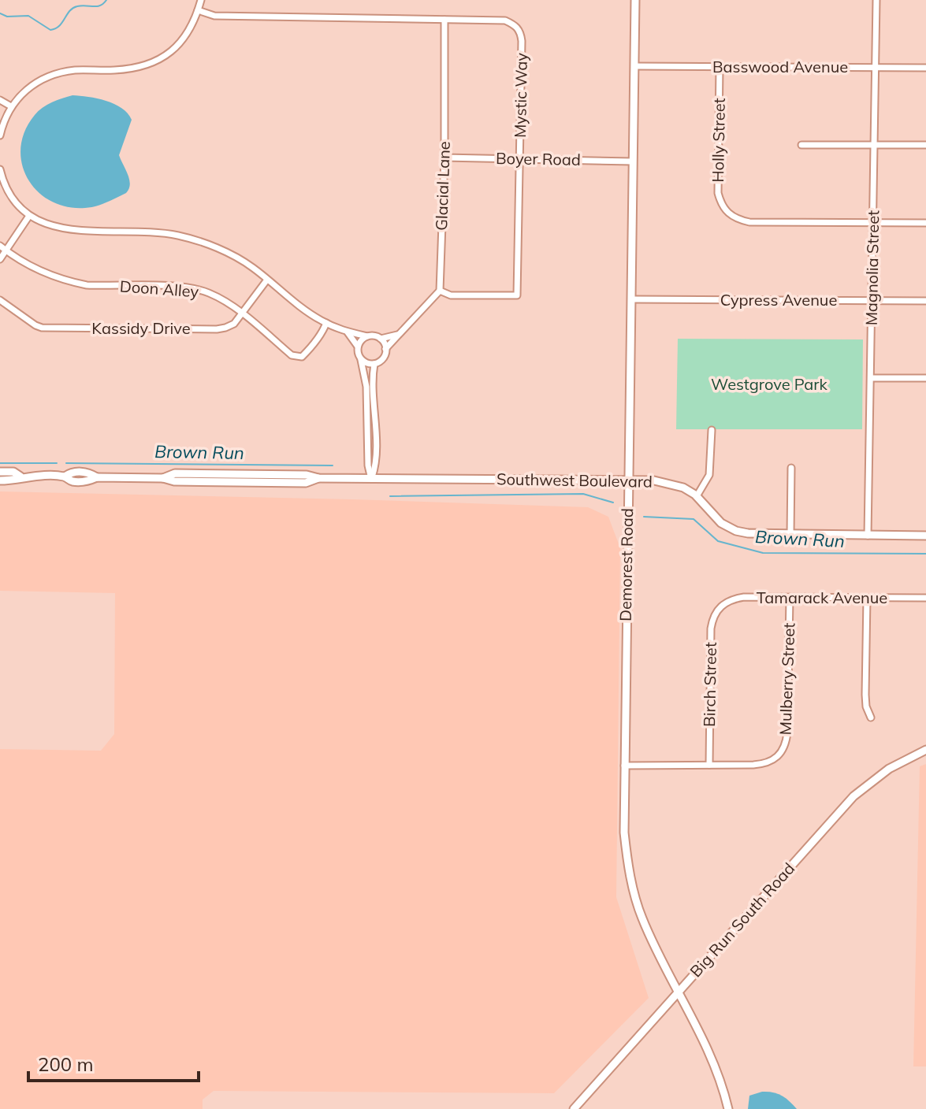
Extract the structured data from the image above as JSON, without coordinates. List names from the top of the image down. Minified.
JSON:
{"streets":{"street":["Basswood Avenue","Mystic Way","Holly Street","Boyer Road","Glacial Lane","Magnolia Street","Doon Alley","Cypress Avenue","Kassidy Drive","Southwest Boulevard","Demorest Road","Tamarack Avenue","Mulberry Street","Birch Street","Big Run South Road"]},"crossings":[["Basswood Avenue","Holly Street"],["Basswood Avenue","Magnolia Street"],["Basswood Avenue","Demorest Road"],["Mystic Way","Boyer Road"],["Mystic Way","Glacial Lane"],["Holly Street","Magnolia Street"],["Boyer Road","Glacial Lane"],["Boyer Road","Demorest Road"],["Magnolia Street","Cypress Avenue"],["Magnolia Street","Southwest Boulevard"],["Doon Alley","Kassidy Drive"],["Cypress Avenue","Demorest Road"],["Southwest Boulevard","Demorest Road"],["Demorest Road","Big Run South Road"],["Tamarack Avenue","Mulberry Street"],["Tamarack Avenue","Birch Street"],["Mulberry Street","Birch Street"]],"water":["Brown Run"],"parks":["Westgrove Park"],"scale_bar":"200 m"}
